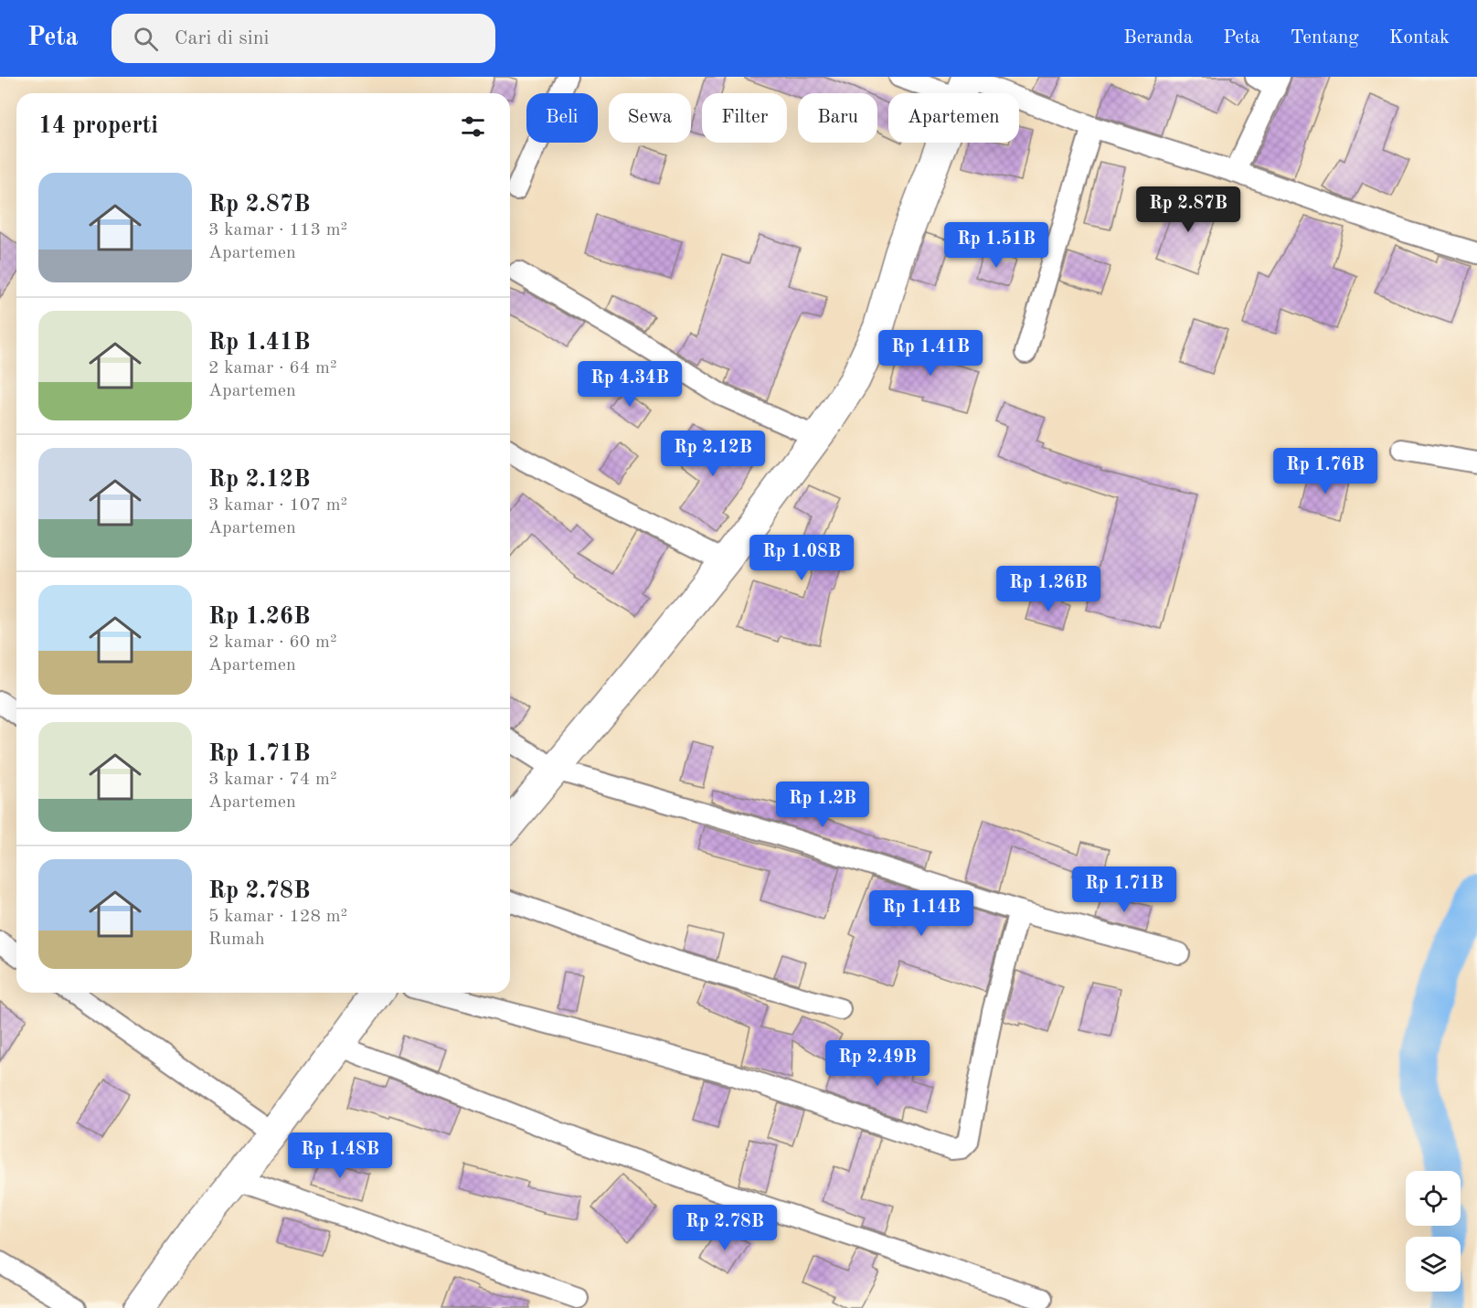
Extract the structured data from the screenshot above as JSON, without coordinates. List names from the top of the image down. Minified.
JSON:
{"page":{"header":"Peta","search":"Cari di sini","nav":["Beranda","Peta","Tentang","Kontak"],"chip":["Beli","Sewa","Filter","Baru","Apartemen"],"heading":"14 properti","list":[{"name":"Rp 2.87B","note":"3 kamar · 113 m² · Apartemen"},{"name":"Rp 1.41B","note":"2 kamar · 64 m² · Apartemen"},{"name":"Rp 2.12B","note":"3 kamar · 107 m² · Apartemen"},{"name":"Rp 1.26B","note":"2 kamar · 60 m² · Apartemen"},{"name":"Rp 1.71B","note":"3 kamar · 74 m² · Apartemen"},{"name":"Rp 2.78B","note":"5 kamar · 128 m² · Rumah"}],"price":["Rp 2.87B","Rp 1.51B","Rp 1.41B","Rp 4.34B","Rp 2.12B","Rp 1.76B","Rp 1.08B","Rp 1.26B","Rp 1.2B","Rp 1.71B","Rp 1.14B","Rp 2.49B","Rp 1.48B","Rp 2.78B"]}}
